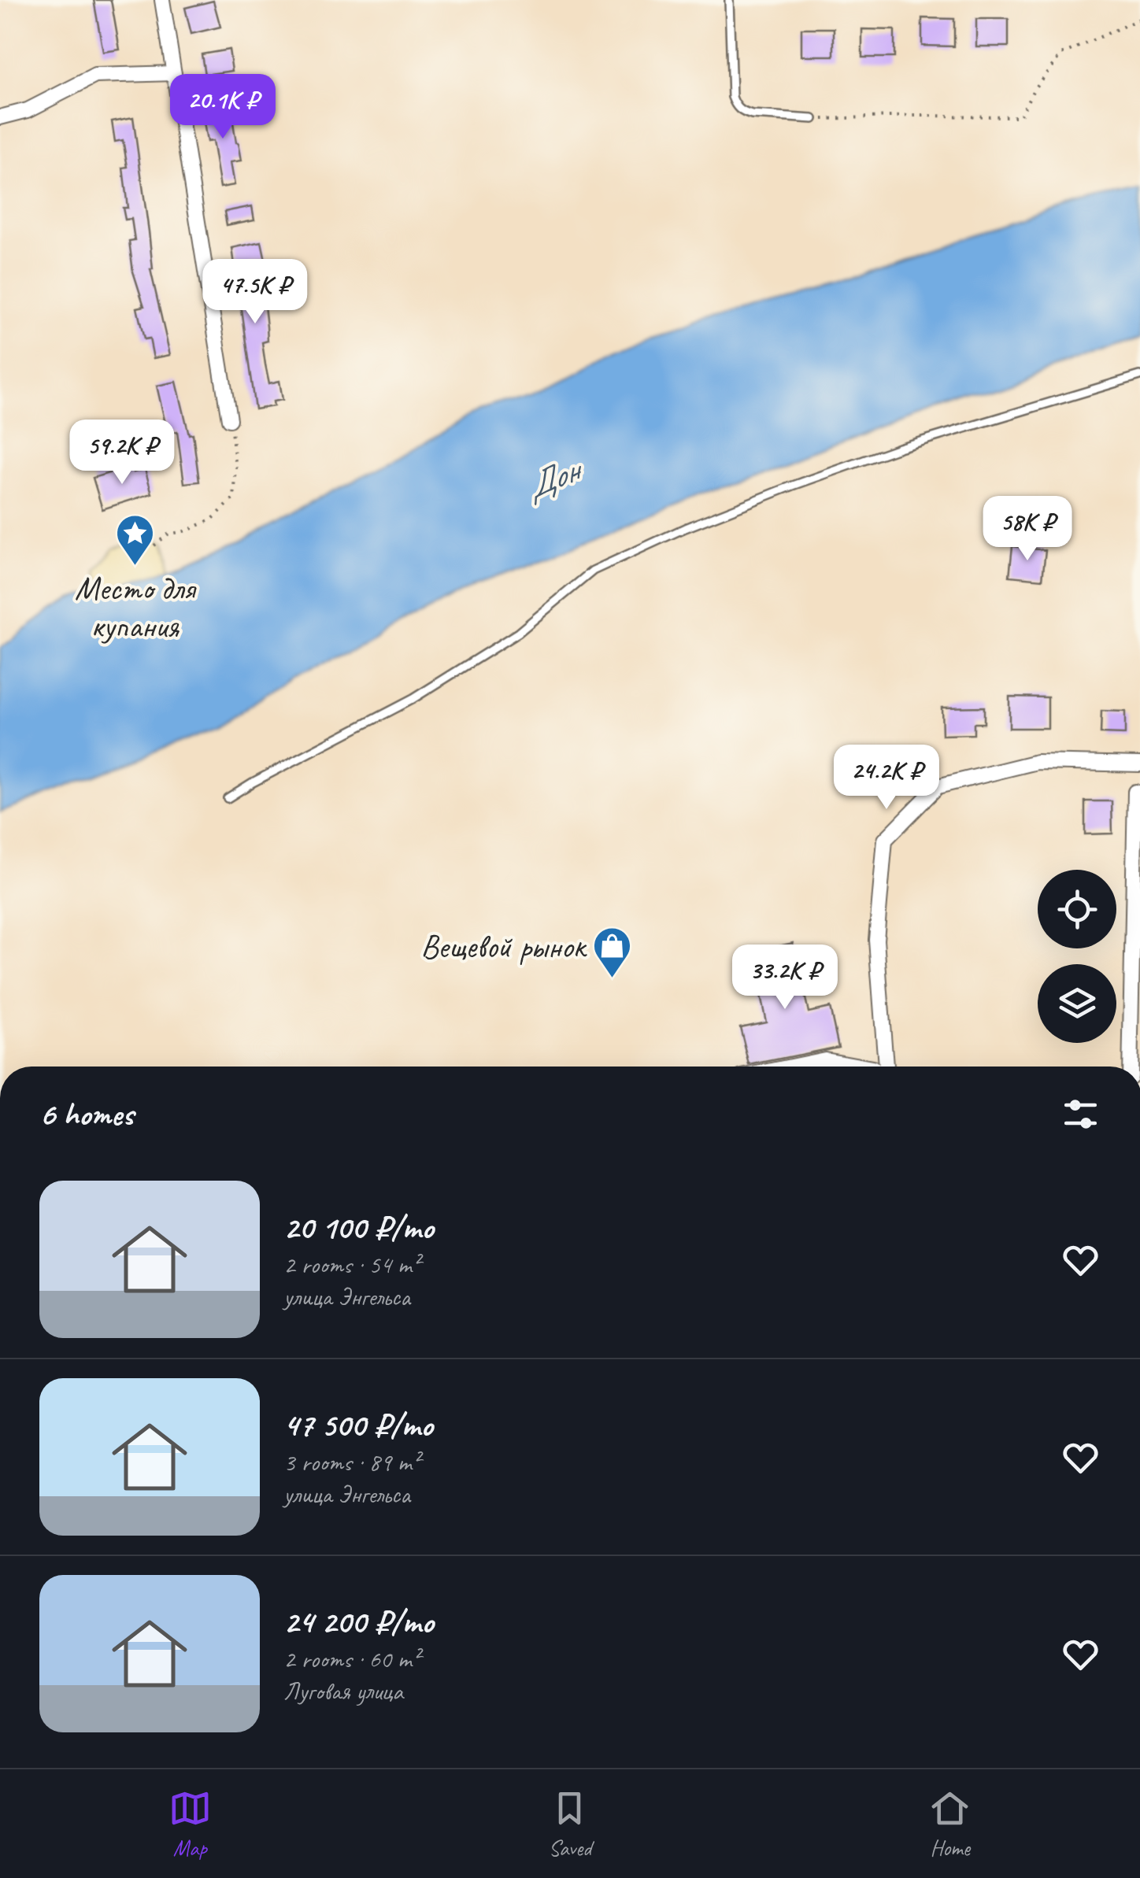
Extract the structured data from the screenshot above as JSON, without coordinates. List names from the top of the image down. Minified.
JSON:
{"water":["Дон"],"places":{"place":["Место для купания"],"shop":["Вещевой рынок"]},"page":{"price":["20.1K ₽","47.5K ₽","59.2K ₽","58K ₽","24.2K ₽","33.2K ₽"],"heading":"6 homes","list":[{"name":"20 100 ₽/mo","note":"2 rooms · 54 m² · улица Энгельса"},{"name":"47 500 ₽/mo","note":"3 rooms · 89 m² · улица Энгельса"},{"name":"24 200 ₽/mo","note":"2 rooms · 60 m² · Луговая улица"}],"tabs":["Map","Saved","Home"]}}
